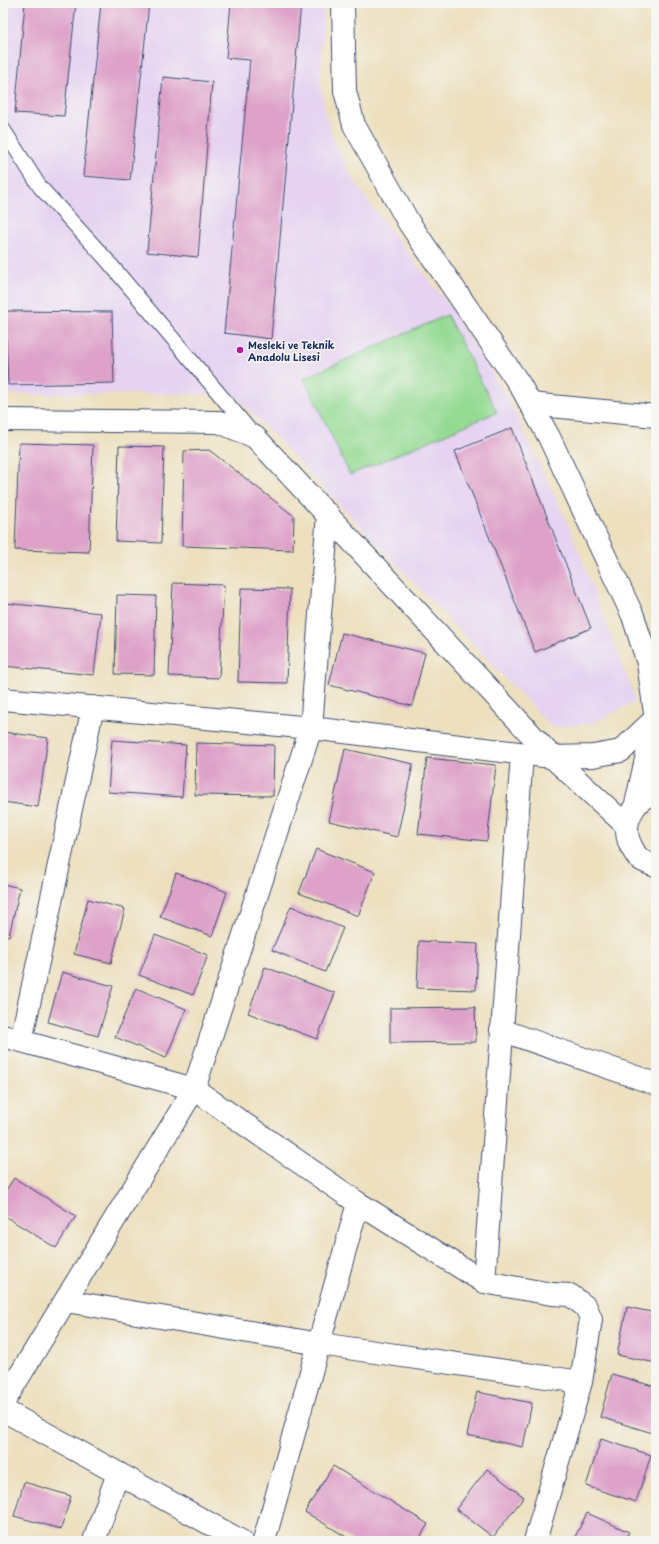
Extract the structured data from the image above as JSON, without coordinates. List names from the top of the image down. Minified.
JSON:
{"places":["Mesleki ve Teknik Anadolu Lisesi"]}
